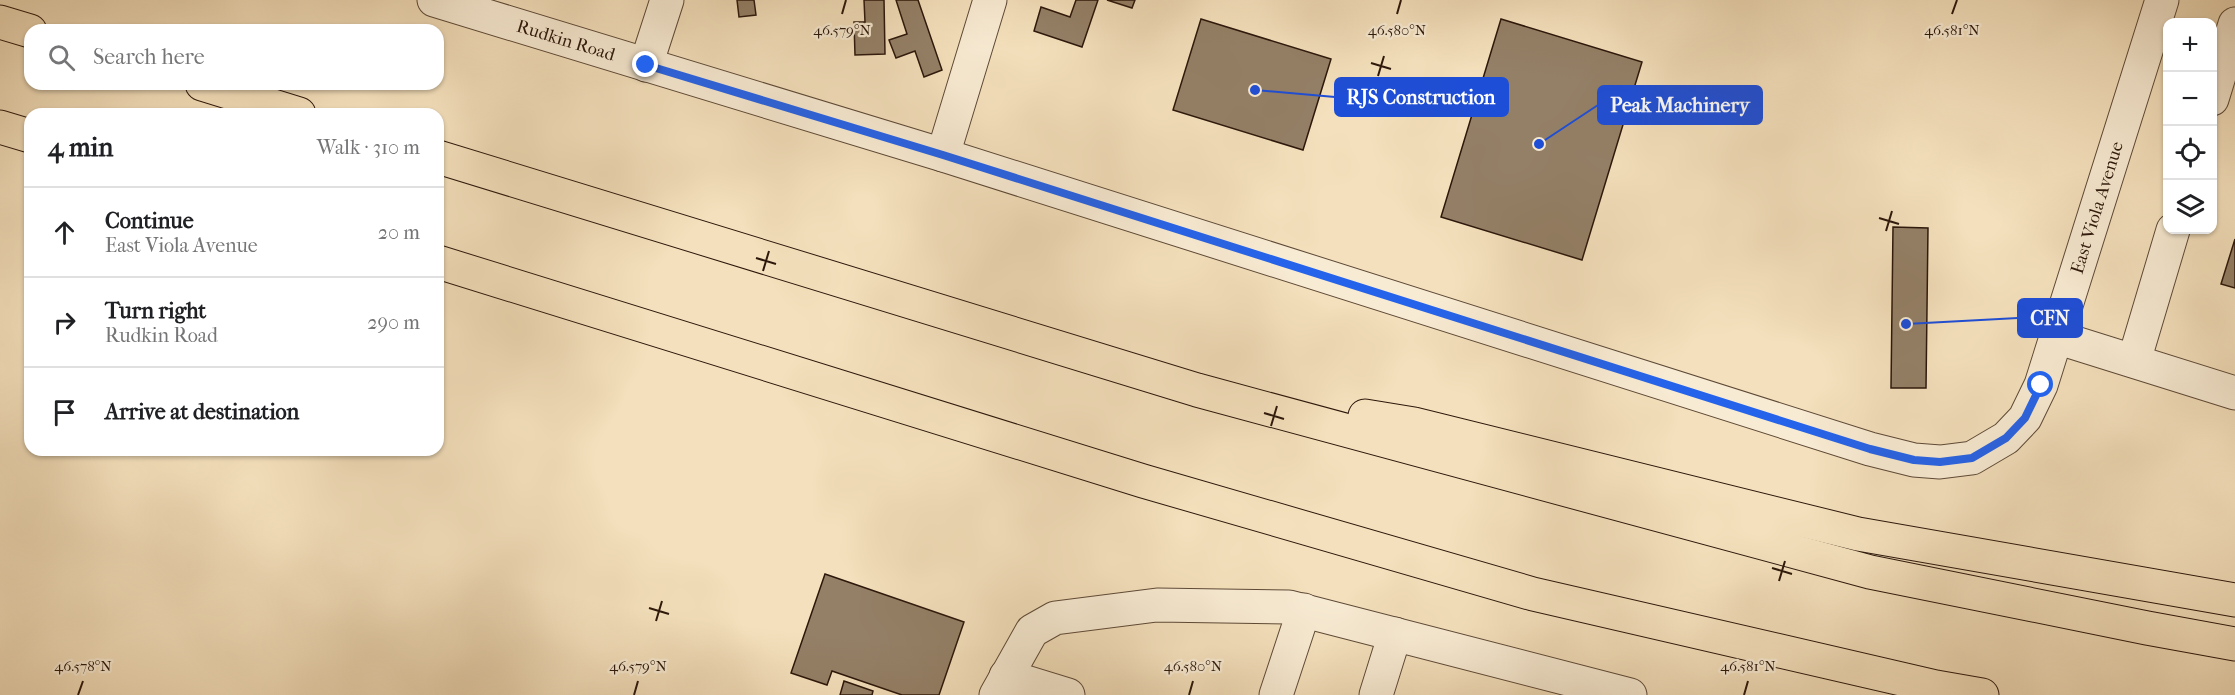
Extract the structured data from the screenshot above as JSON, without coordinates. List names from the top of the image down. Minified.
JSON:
{"streets":{"street":["Rudkin Road","East Viola Avenue"]},"crossings":[["Rudkin Road","East Viola Avenue"]],"places":["RJS Construction","Peak Machinery","CFN"],"page":{"map_buttons":["+","−"],"search":"Search here","heading":["4 min","Walk · 310 m"],"list":[["Continue","East Viola Avenue","20 m"],["Turn right","Rudkin Road","290 m"],"Arrive at destination"]},"coordinates":["46.579°N","46.580°N","46.581°N","46.578°N"]}
